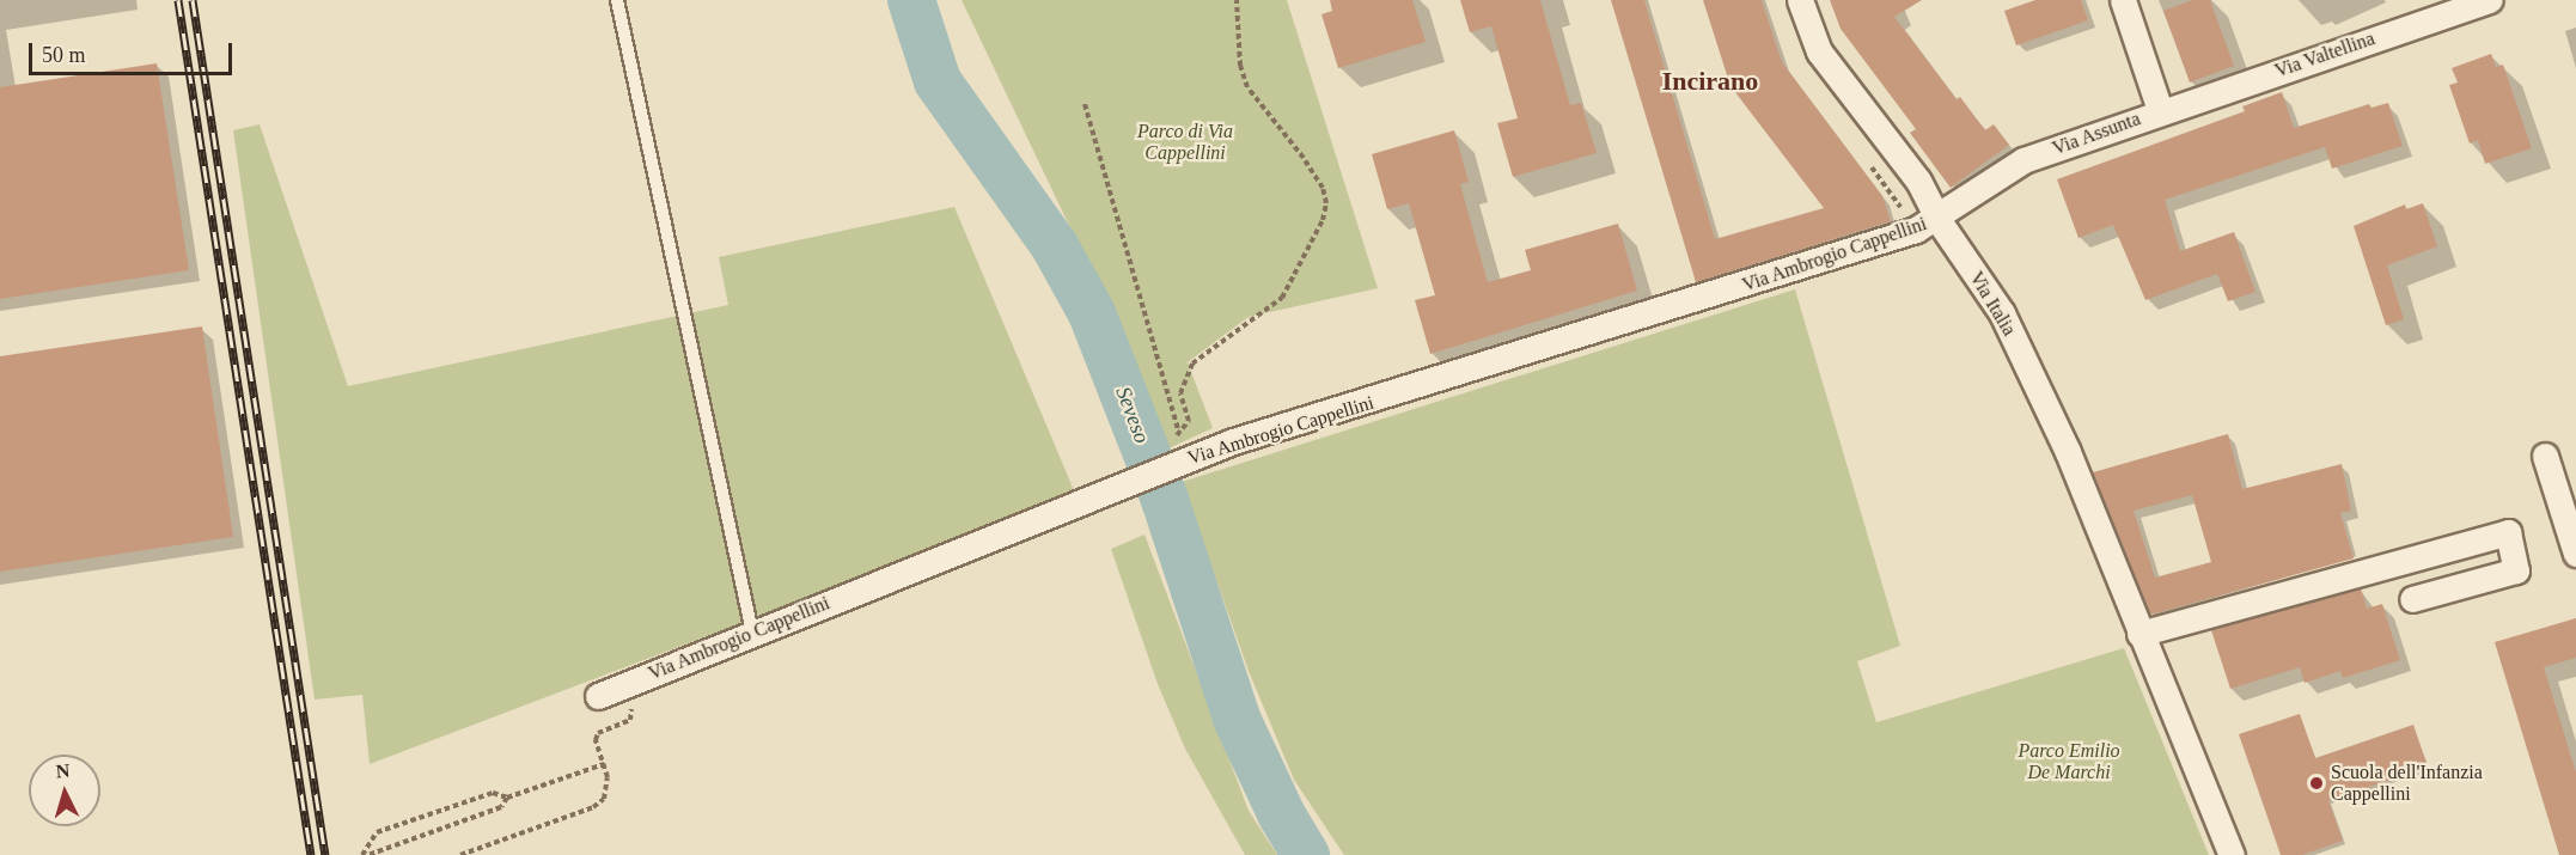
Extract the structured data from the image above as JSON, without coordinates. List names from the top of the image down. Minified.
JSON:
{"streets":{"street":["Via Valtellina","Via Assunta","Via Ambrogio Cappellini","Via Italia"]},"crossings":[["Via Valtellina","Via Assunta"],["Via Assunta","Via Ambrogio Cappellini"],["Via Assunta","Via Italia"],["Via Ambrogio Cappellini","Via Italia"]],"districts":["Incirano"],"water":["Seveso"],"parks":["Parco di Via Cappellini","Parco Emilio De Marchi"],"places":["Scuola dell'Infanzia Cappellini"],"scale_bar":"50 m","north":"top"}
